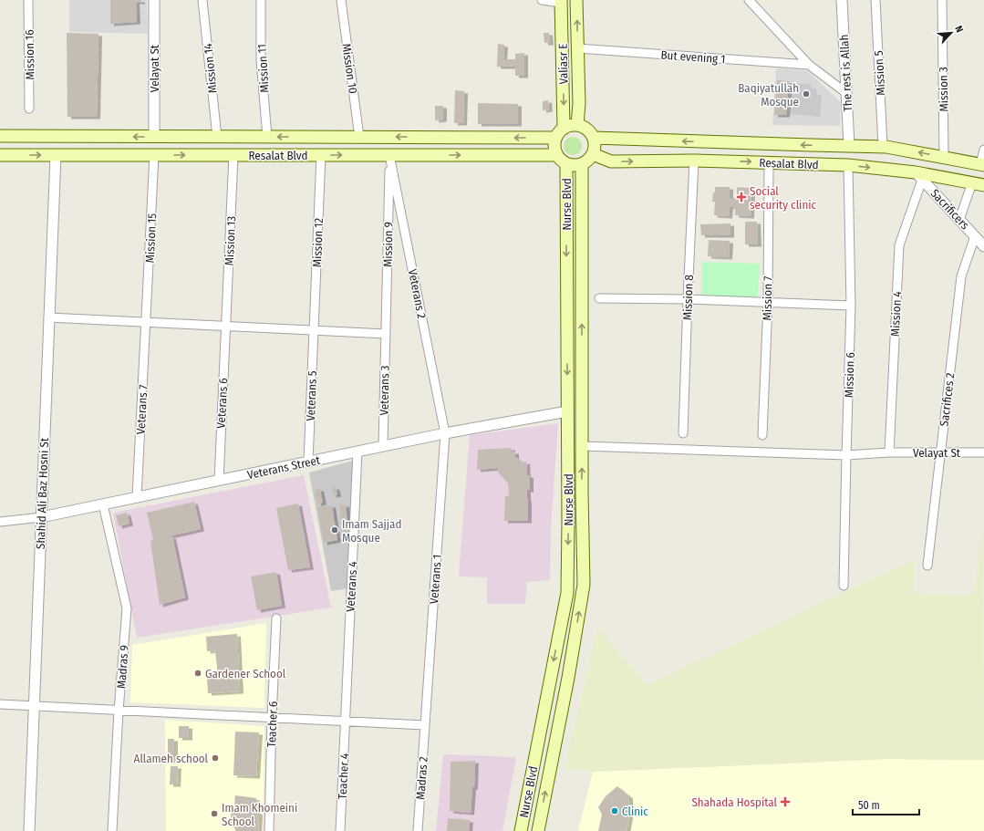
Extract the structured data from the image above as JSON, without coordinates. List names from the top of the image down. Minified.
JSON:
{"streets":{"main road":["Valiasr E","Resalat Blvd","Nurse Blvd"],"street":["Mission 16","But evening 1","Velayat St","Mission 14","Mission 11","Mission 10","The rest is Allah","Mission 5","Mission 3","Sacrificers","Mission 15","Mission 13","Mission 12","Mission 9","Veterans 2","Mission 8","Mission 7","Mission 4","Mission 6","Veterans 3","Veterans 5","Sacrifices 2","Veterans 6","Veterans 7","Veterans Street","Shahid Ali Baz Hosni St","Veterans 1","Veterans 4","Madras 9","Teacher 6","Teacher 4","Madras 2"]},"crossings":[["But evening 1","Valiasr E"],["Valiasr E","Resalat Blvd"],["Valiasr E","Nurse Blvd"],["Velayat St","Resalat Blvd"],["Velayat St","Nurse Blvd"],["Velayat St","Mission 4"],["Velayat St","Mission 6"],["Velayat St","Sacrifices 2"],["Mission 14","Resalat Blvd"],["Mission 11","Resalat Blvd"],["Mission 10","Resalat Blvd"],["The rest is Allah","Resalat Blvd"],["Mission 5","Resalat Blvd"],["Mission 3","Resalat Blvd"],["Resalat Blvd","Nurse Blvd"],["Resalat Blvd","Sacrificers"],["Resalat Blvd","Mission 15"],["Resalat Blvd","Mission 13"],["Resalat Blvd","Mission 12"],["Resalat Blvd","Mission 9"],["Resalat Blvd","Veterans 2"],["Resalat Blvd","Mission 8"],["Resalat Blvd","Mission 7"],["Resalat Blvd","Mission 4"],["Resalat Blvd","Mission 6"],["Resalat Blvd","Shahid Ali Baz Hosni St"],["Nurse Blvd","Veterans Street"],["Sacrificers","Mission 4"],["Sacrificers","Sacrifices 2"],["Mission 15","Veterans 7"],["Mission 13","Veterans 6"],["Mission 12","Veterans 5"],["Mission 9","Veterans 2"],["Mission 9","Veterans 3"],["Veterans 2","Veterans Street"],["Veterans 2","Veterans 1"],["Veterans 3","Veterans Street"],["Veterans 5","Veterans Street"],["Veterans 6","Veterans Street"],["Veterans 7","Veterans Street"],["Veterans Street","Shahid Ali Baz Hosni St"],["Veterans Street","Veterans 1"],["Veterans Street","Veterans 4"],["Veterans Street","Madras 9"],["Veterans 1","Madras 2"],["Veterans 4","Teacher 4"]],"places":{"other":["Baqiyatullah Mosque","Imam Sajjad Mosque","Gardener School","Allameh school","Clinic","Imam Khomeini School"],"health":["Social security clinic","Shahada Hospital"]},"scale_bar":"50 m","north":"top right"}
